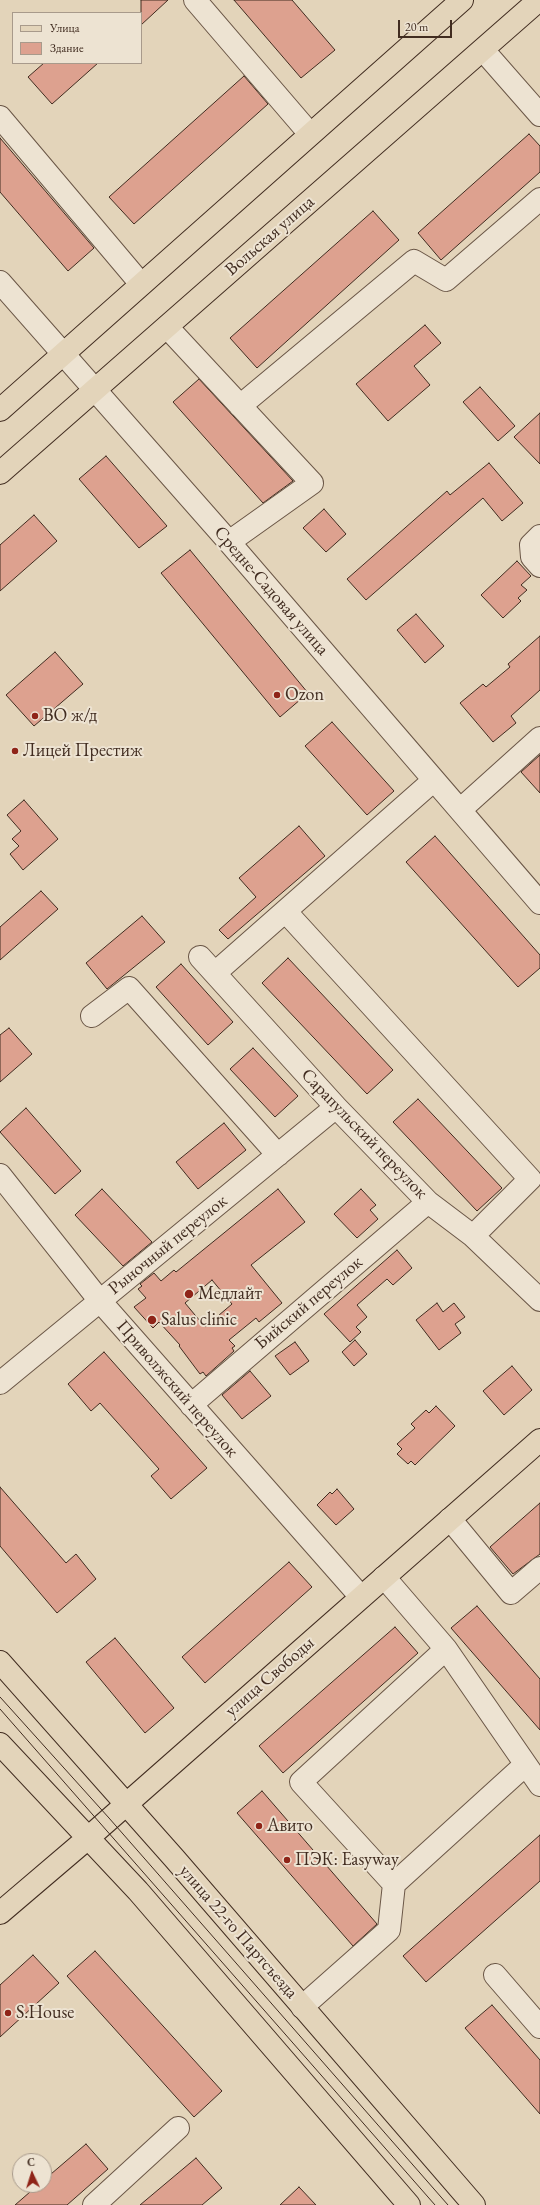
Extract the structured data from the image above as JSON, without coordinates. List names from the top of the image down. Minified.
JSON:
{"streets":{"main road":["Вольская улица","улица Свободы","улица 22-го Партсъезда"],"street":["Средне-Садовая улица","Сарапульский переулок","Рыночный переулок","Бийский переулок","Приволжский переулок"]},"crossings":[["Вольская улица","Средне-Садовая улица"],["Сарапульский переулок","Рыночный переулок"],["Сарапульский переулок","Бийский переулок"],["Рыночный переулок","Приволжский переулок"],["Бийский переулок","Приволжский переулок"],["Приволжский переулок","улица Свободы"],["улица Свободы","улица 22-го Партсъезда"]],"places":["Ozon","ВО ж/д","Лицей Престиж","Медлайт","Salus clinic","Авито","ПЭК: Easyway","S.House"],"legend":["Улица","Здание"],"scale_bar":"20 m","north":"top"}
